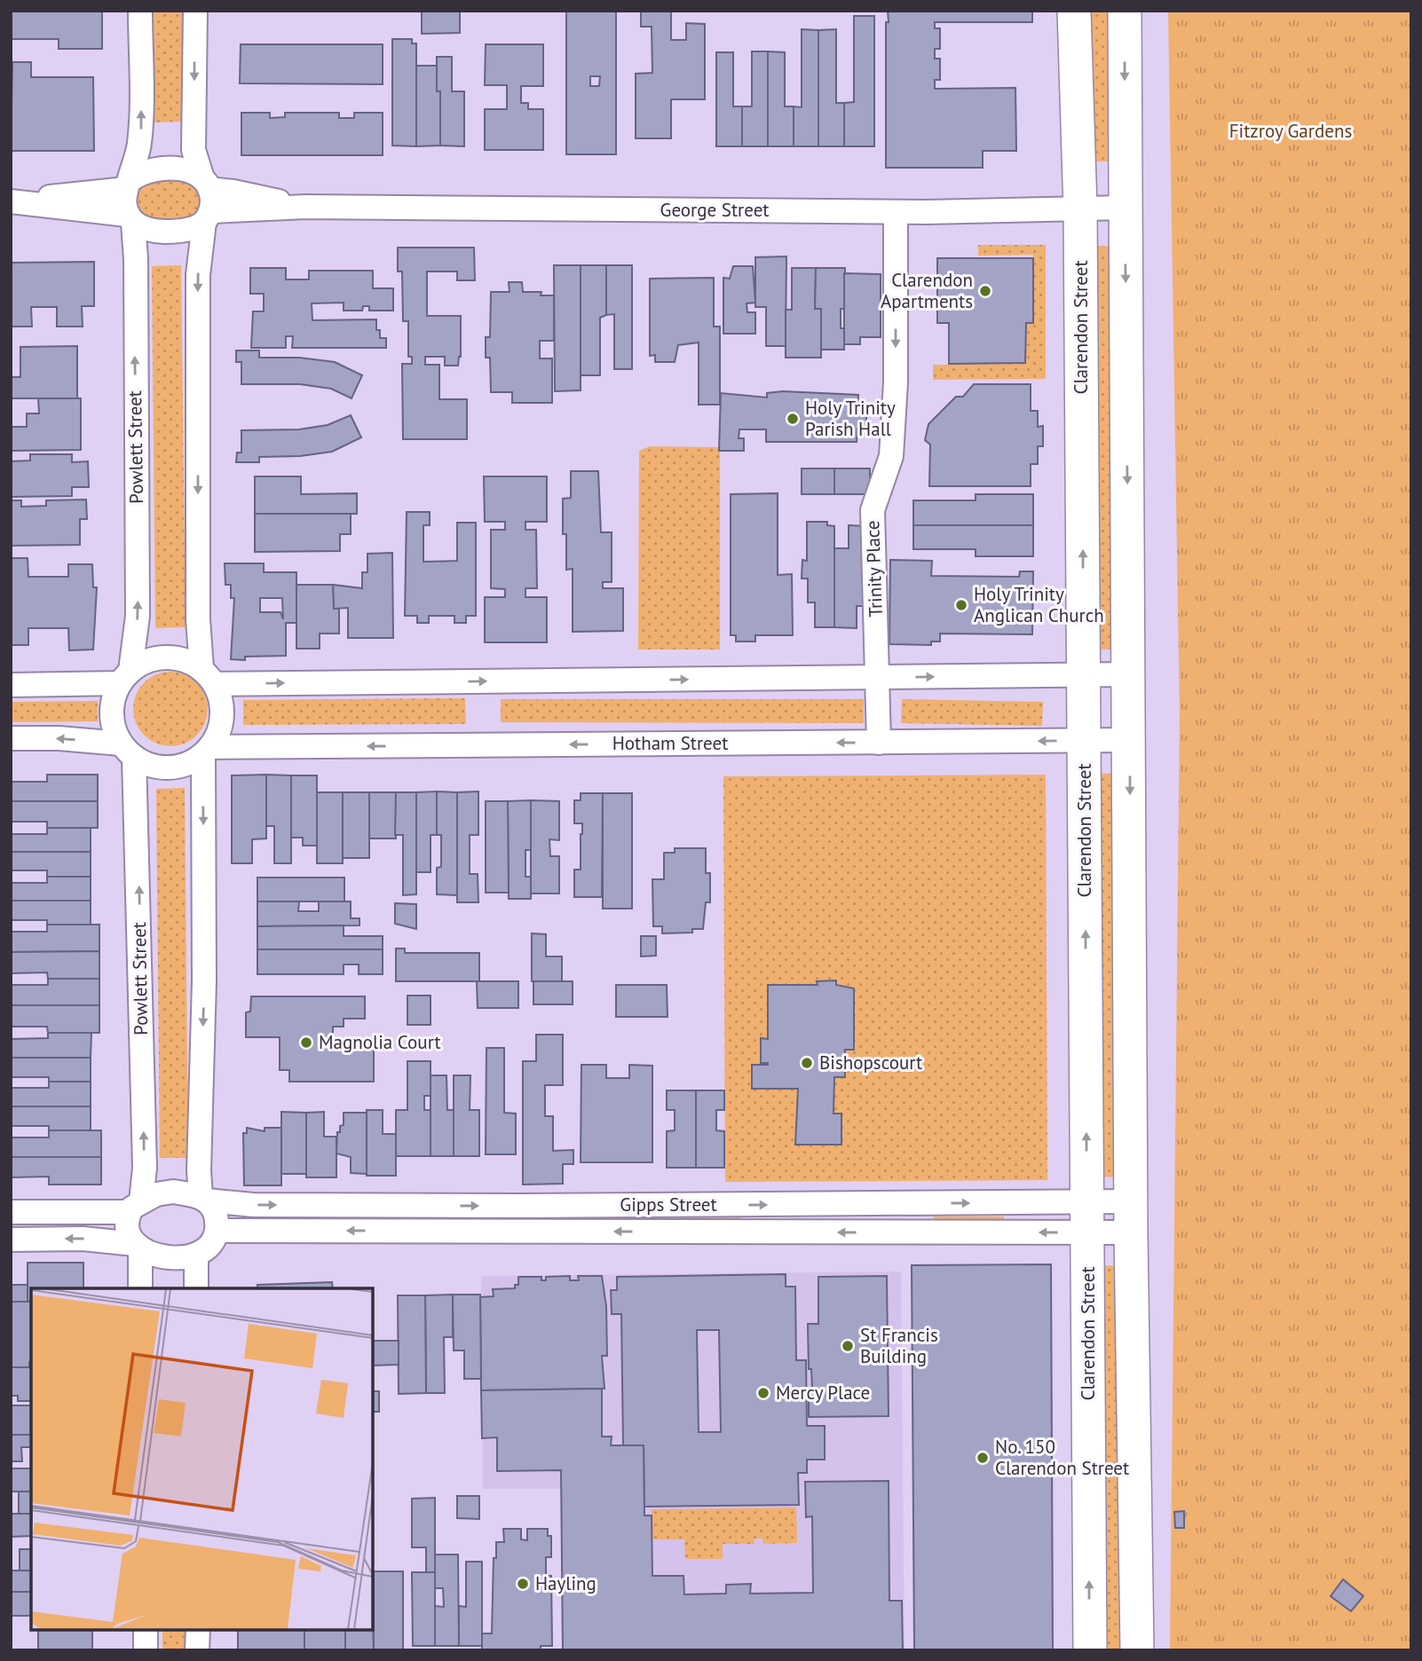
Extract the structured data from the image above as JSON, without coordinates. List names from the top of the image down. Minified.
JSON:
{"streets":{"street":["George Street","Clarendon Street","Powlett Street","Trinity Place","Hotham Street","Gipps Street"]},"crossings":[["George Street","Clarendon Street"],["George Street","Powlett Street"],["George Street","Trinity Place"],["Clarendon Street","Hotham Street"],["Clarendon Street","Gipps Street"],["Powlett Street","Hotham Street"],["Powlett Street","Gipps Street"],["Trinity Place","Hotham Street"]],"one_way":["Trinity Place"],"parks":["Fitzroy Gardens"],"places":["Clarendon Apartments","Holy Trinity Parish Hall","Holy Trinity Anglican Church","Magnolia Court","Bishopscourt","St Francis Building","Mercy Place","No. 150 Clarendon Street","Hayling"]}
